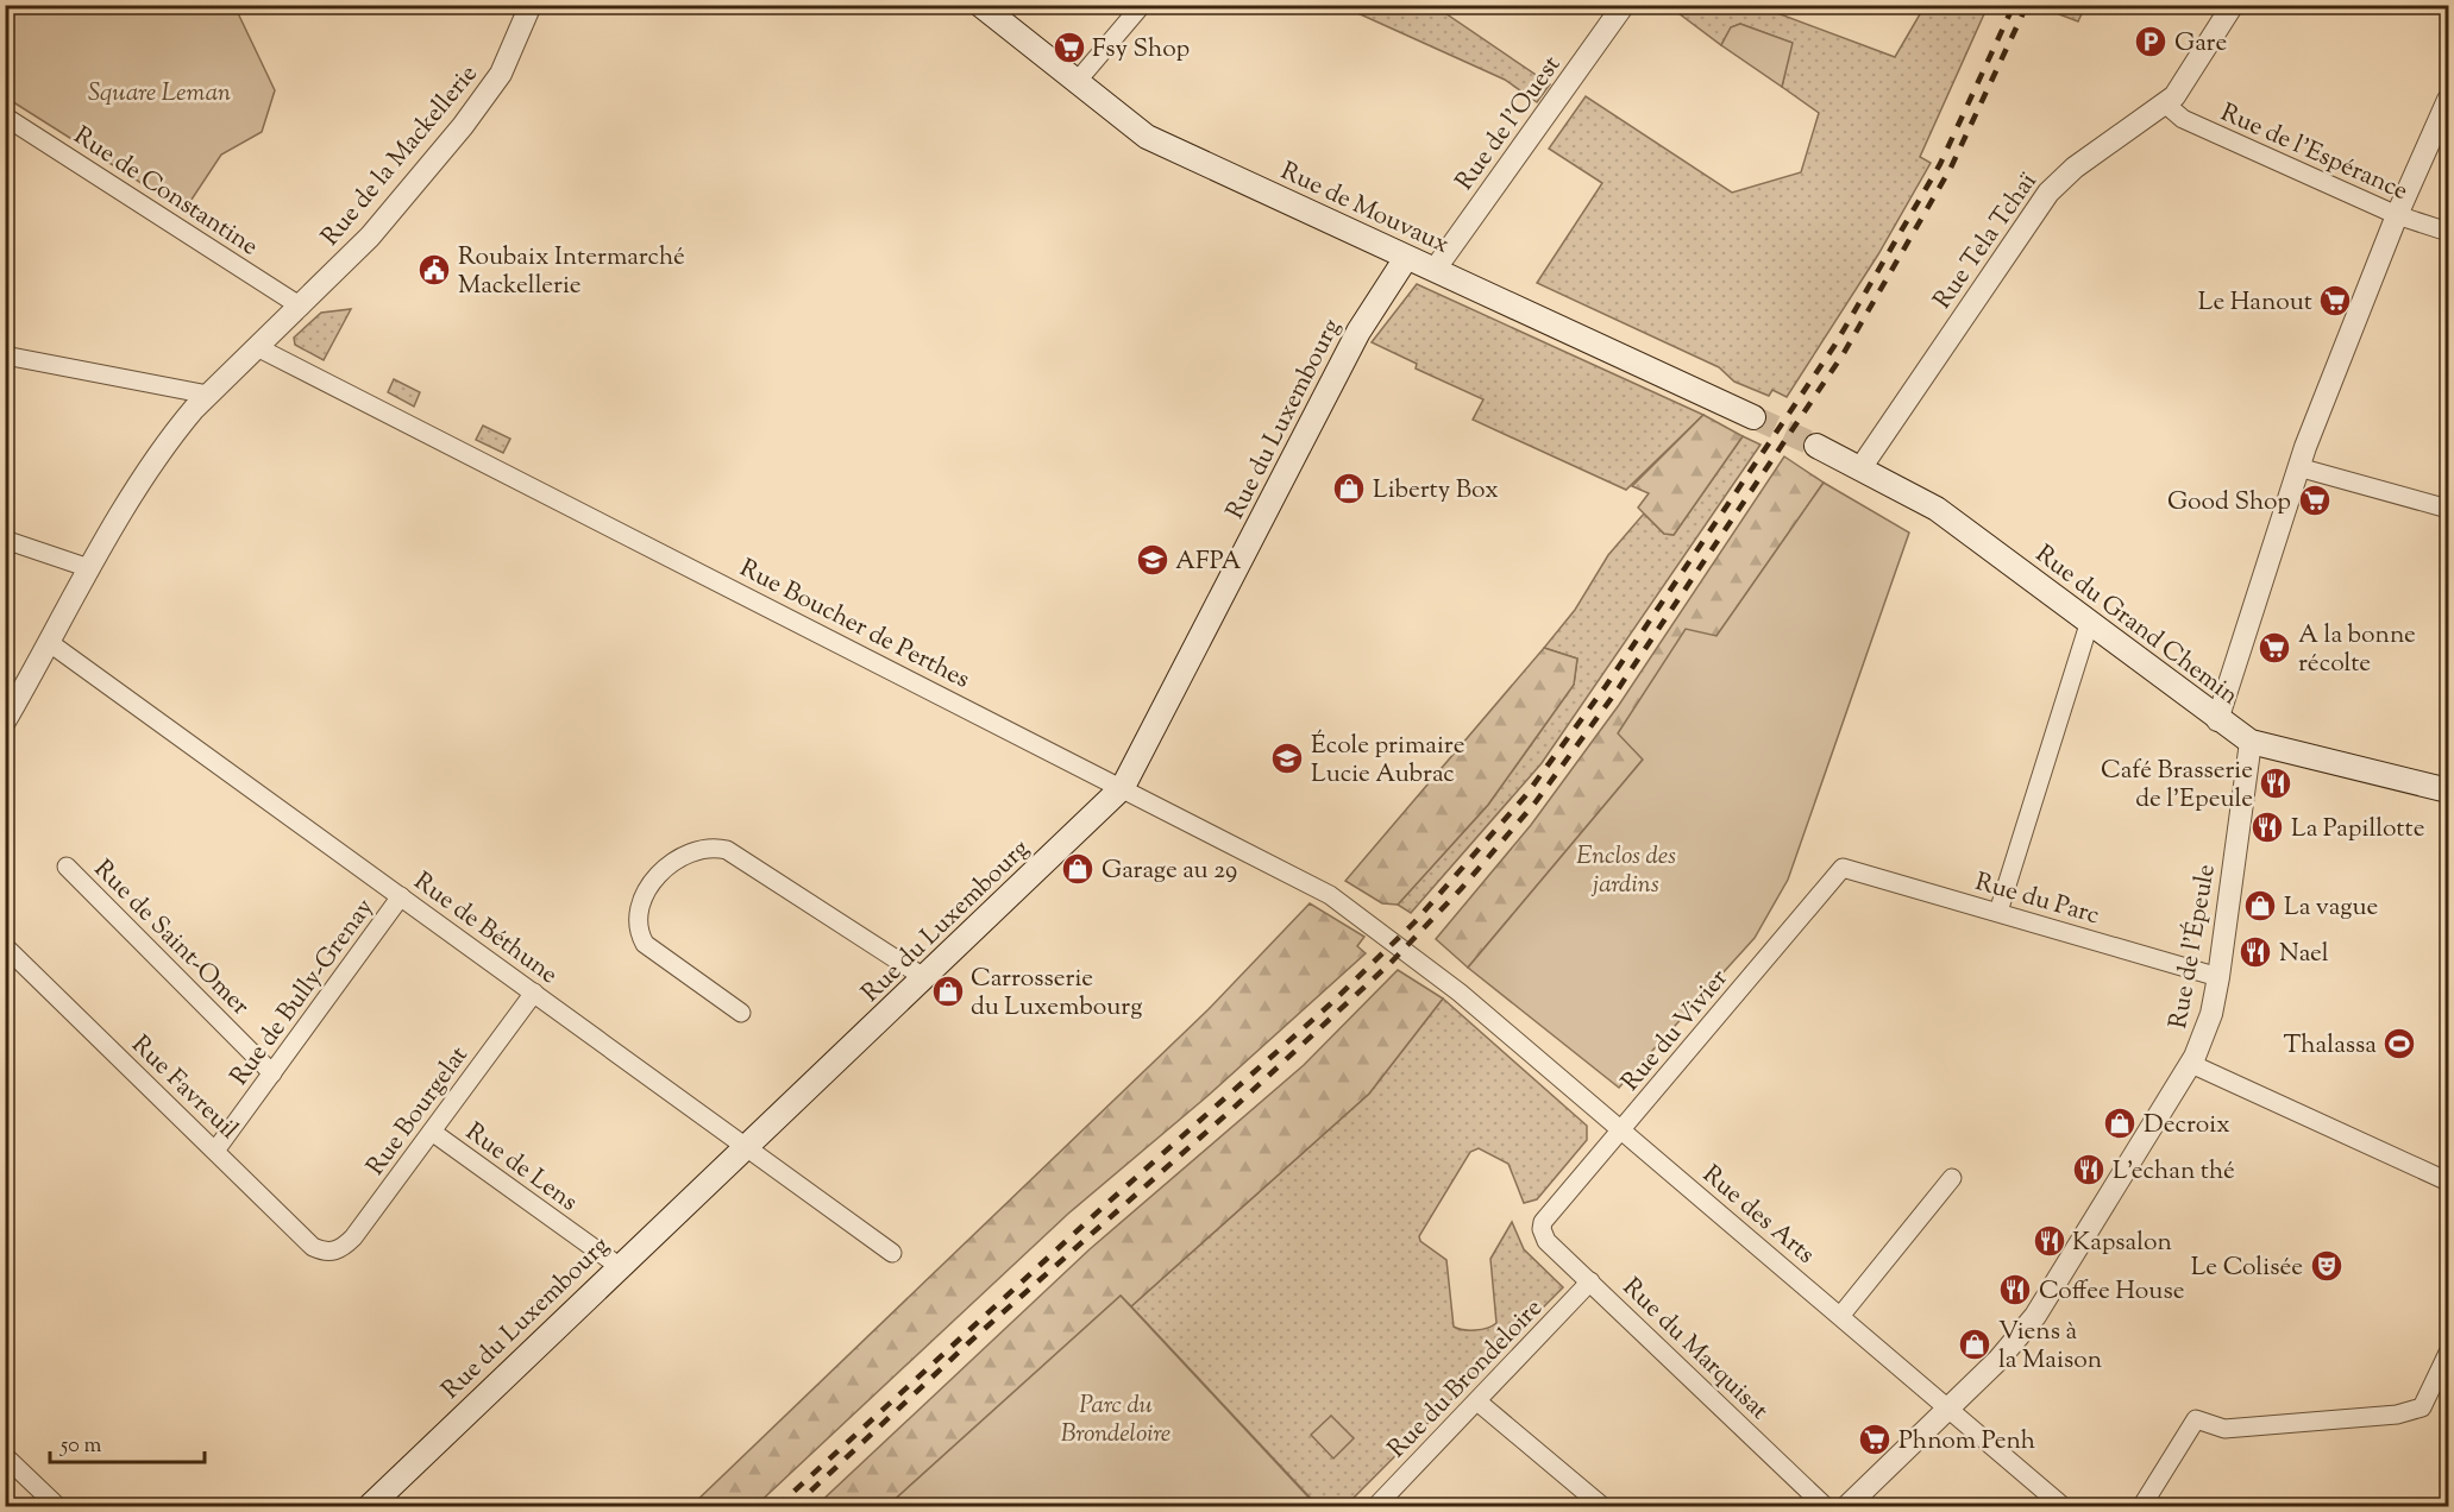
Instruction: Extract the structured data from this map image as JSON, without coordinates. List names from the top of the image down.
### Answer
{
  "streets": {
    "main road": ["Rue de Mouvaux", "Rue du Luxembourg", "Rue du Grand Chemin"],
    "street": [
      "Rue de l'Ouest",
      "Rue de l'Espérance",
      "Rue de la Mackellerie",
      "Rue de Constantine",
      "Rue Tela Tchaï",
      "Rue Boucher de Perthes",
      "Rue du Parc",
      "Rue de Béthune",
      "Rue de Saint-Omer",
      "Rue de l'Épeule",
      "Rue de Bully-Grenay",
      "Rue du Vivier",
      "Rue Favreuil",
      "Rue Bourgelat",
      "Rue de Lens",
      "Rue des Arts",
      "Rue du Marquisat",
      "Rue du Brondeloire"
    ]
  },
  "crossings": [
    ["Rue de l'Ouest", "Rue de Mouvaux"],
    ["Rue de l'Espérance", "Rue Tela Tchaï"],
    ["Rue de la Mackellerie", "Rue de Constantine"],
    ["Rue de la Mackellerie", "Rue Boucher de Perthes"],
    ["Rue de la Mackellerie", "Rue de Béthune"],
    ["Rue de Mouvaux", "Rue du Luxembourg"],
    ["Rue Tela Tchaï", "Rue du Grand Chemin"],
    ["Rue du Luxembourg", "Rue Boucher de Perthes"],
    ["Rue du Luxembourg", "Rue de Béthune"],
    ["Rue du Luxembourg", "Rue de Lens"],
    ["Rue Boucher de Perthes", "Rue des Arts"],
    ["Rue du Grand Chemin", "Rue de l'Épeule"],
    ["Rue du Parc", "Rue de l'Épeule"],
    ["Rue du Parc", "Rue du Vivier"],
    ["Rue de Béthune", "Rue de Bully-Grenay"],
    ["Rue de Béthune", "Rue Bourgelat"],
    ["Rue de Saint-Omer", "Rue de Bully-Grenay"],
    ["Rue de l'Épeule", "Rue des Arts"],
    ["Rue de Bully-Grenay", "Rue Favreuil"],
    ["Rue du Vivier", "Rue des Arts"],
    ["Rue du Vivier", "Rue du Marquisat"],
    ["Rue Favreuil", "Rue Bourgelat"],
    ["Rue Bourgelat", "Rue de Lens"],
    ["Rue du Marquisat", "Rue du Brondeloire"]
  ],
  "parks": ["Square Leman", "Enclos des jardins", "Parc du Brondeloire"],
  "places": {
    "parking": ["Gare"],
    "supermarket": [
      "Fsy Shop",
      "Le Hanout",
      "Good Shop",
      "A la bonne récolte",
      "Phnom Penh"
    ],
    "public building": ["Roubaix Intermarché Mackellerie"],
    "shop": [
      "Liberty Box",
      "Garage au 29",
      "La vague",
      "Carrosserie du Luxembourg",
      "Decroix",
      "Viens à la Maison"
    ],
    "school or university": ["AFPA", "École primaire Lucie Aubrac"],
    "restaurant": [
      "Café Brasserie de l'Epeule",
      "La Papillotte",
      "Nael",
      "L'echan thé",
      "Kapsalon",
      "Coffee House"
    ],
    "sports": ["Thalassa"],
    "theatre": ["Le Colisée"]
  },
  "scale_bar": "50 m"
}
